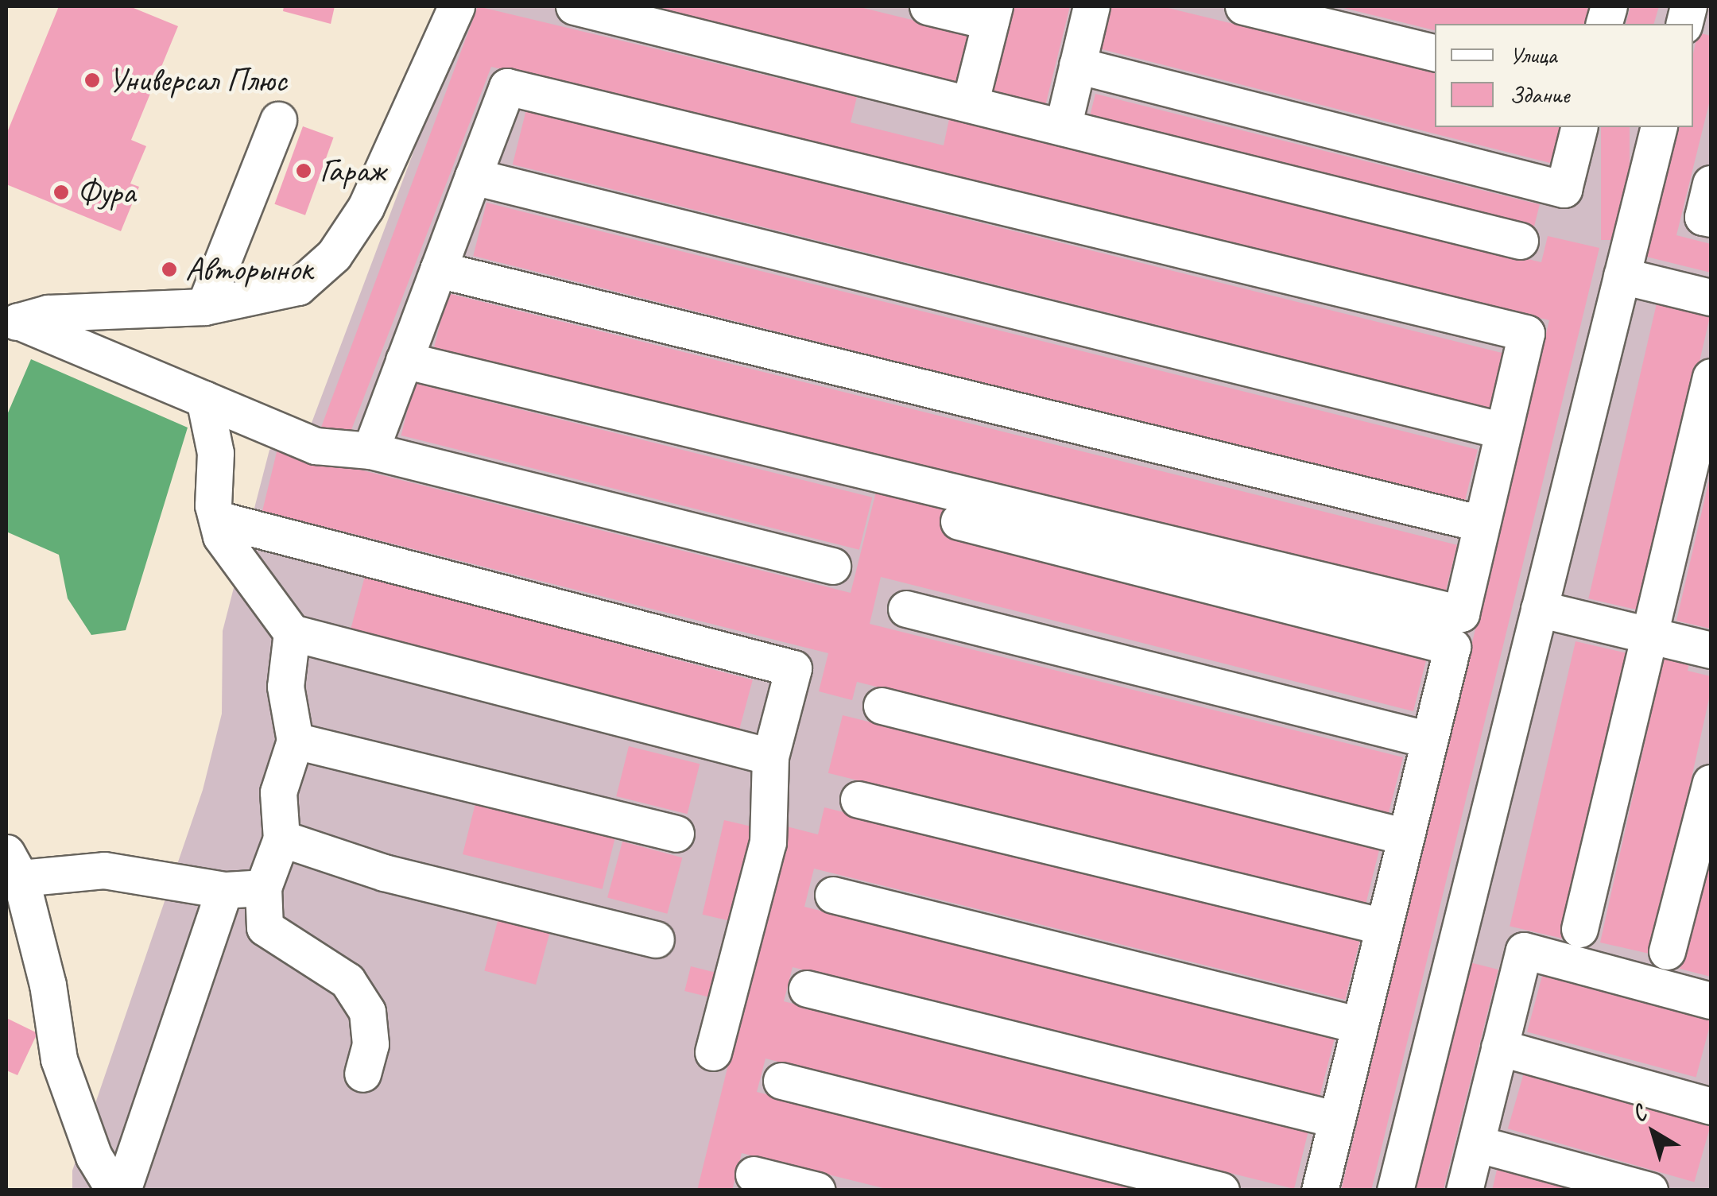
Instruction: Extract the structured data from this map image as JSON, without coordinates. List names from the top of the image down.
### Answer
{
  "places": [
    "Универсал Плюс",
    "Гараж",
    "Фура",
    "Авторынок"
  ],
  "legend": ["Улица", "Здание"],
  "north": "top left"
}
